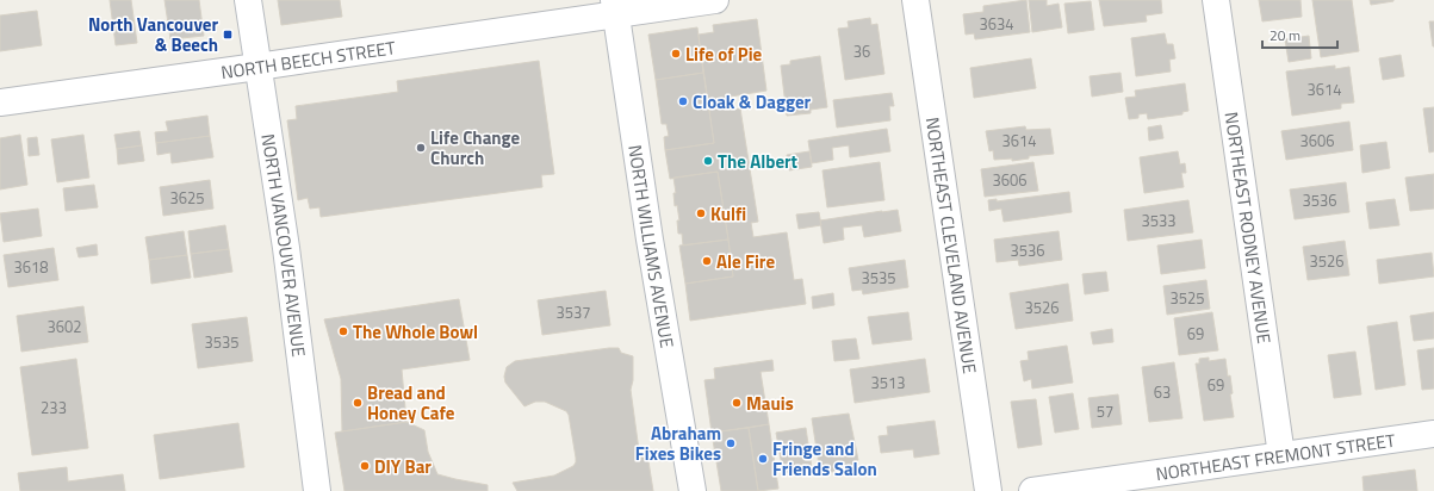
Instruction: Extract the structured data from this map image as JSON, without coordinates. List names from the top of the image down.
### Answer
{
  "streets": {
    "street": [
      "NORTH BEECH STREET",
      "NORTHEAST RODNEY AVENUE",
      "NORTH VANCOUVER AVENUE",
      "NORTH WILLIAMS AVENUE",
      "NORTHEAST CLEVELAND AVENUE",
      "NORTHEAST FREMONT STREET"
    ]
  },
  "crossings": [
    ["NORTH BEECH STREET", "NORTH VANCOUVER AVENUE"],
    ["NORTH BEECH STREET", "NORTH WILLIAMS AVENUE"],
    ["NORTHEAST RODNEY AVENUE", "NORTHEAST FREMONT STREET"]
  ],
  "places": {
    "transit": ["North Vancouver & Beech"],
    "other": [
      "Life of Pie",
      "Cloak & Dagger",
      "Life Change Church",
      "The Albert",
      "Kulfi",
      "Ale Fire",
      "The Whole Bowl",
      "Bread and Honey Cafe",
      "Mauis",
      "Abraham Fixes Bikes",
      "Fringe and Friends Salon",
      "DIY Bar"
    ]
  },
  "house_numbers": [
    "3634",
    "36",
    "3614",
    "3614",
    "3606",
    "3606",
    "3625",
    "3536",
    "3533",
    "3536",
    "3526",
    "3618",
    "3535",
    "3525",
    "3526",
    "3537",
    "3602",
    "69",
    "3535",
    "3513",
    "69",
    "63",
    "233",
    "57"
  ],
  "scale_bar": "20 m"
}
